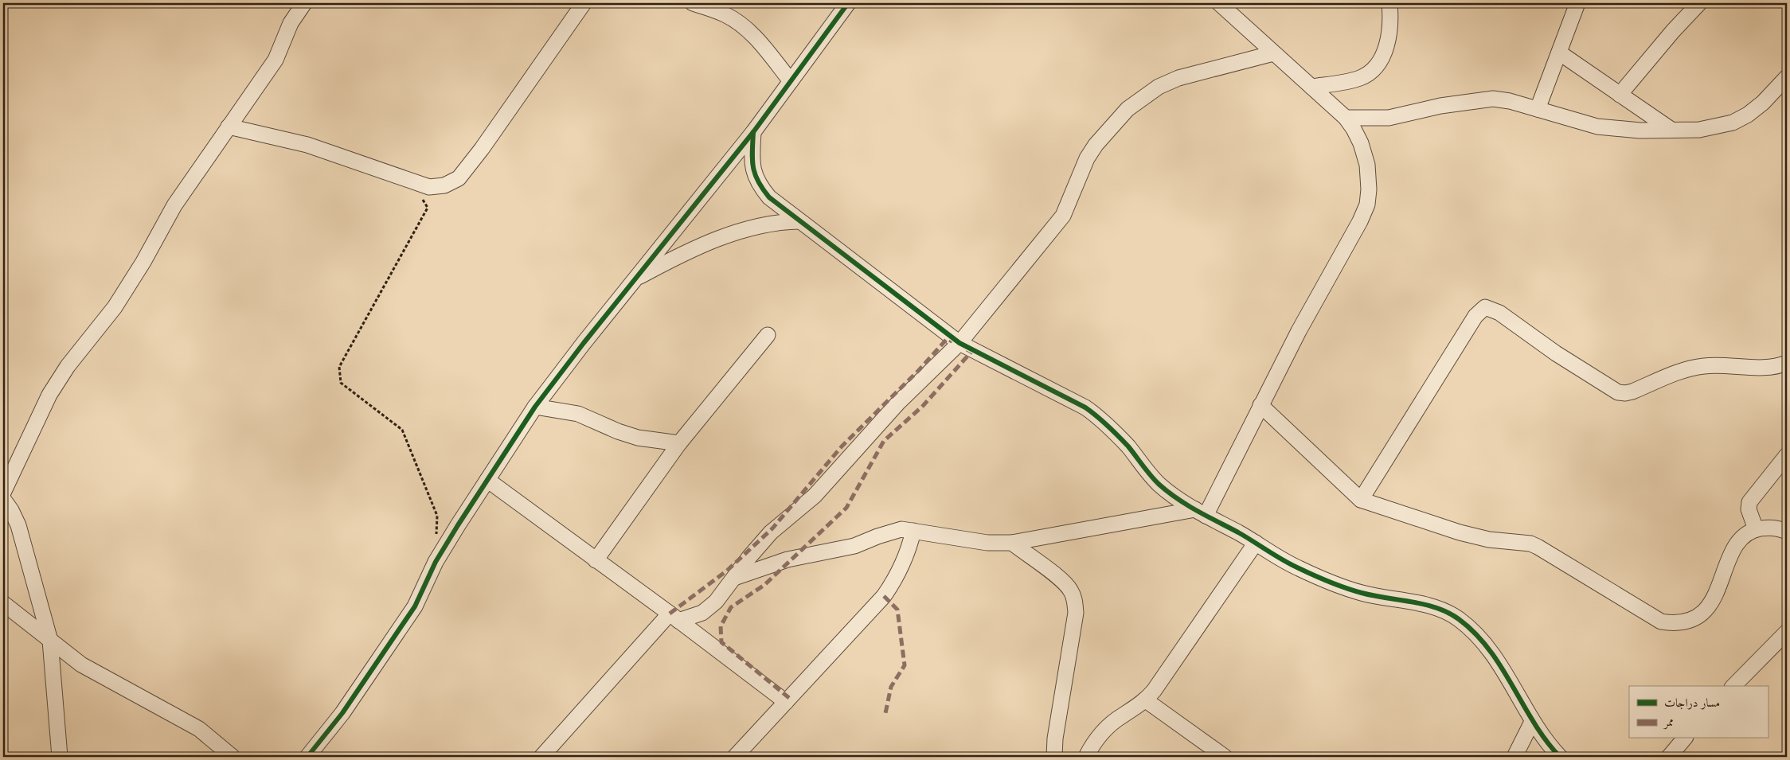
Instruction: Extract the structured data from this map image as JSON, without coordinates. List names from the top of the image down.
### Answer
{
  "legend": ["مسار دراجات", "ممر"]
}
